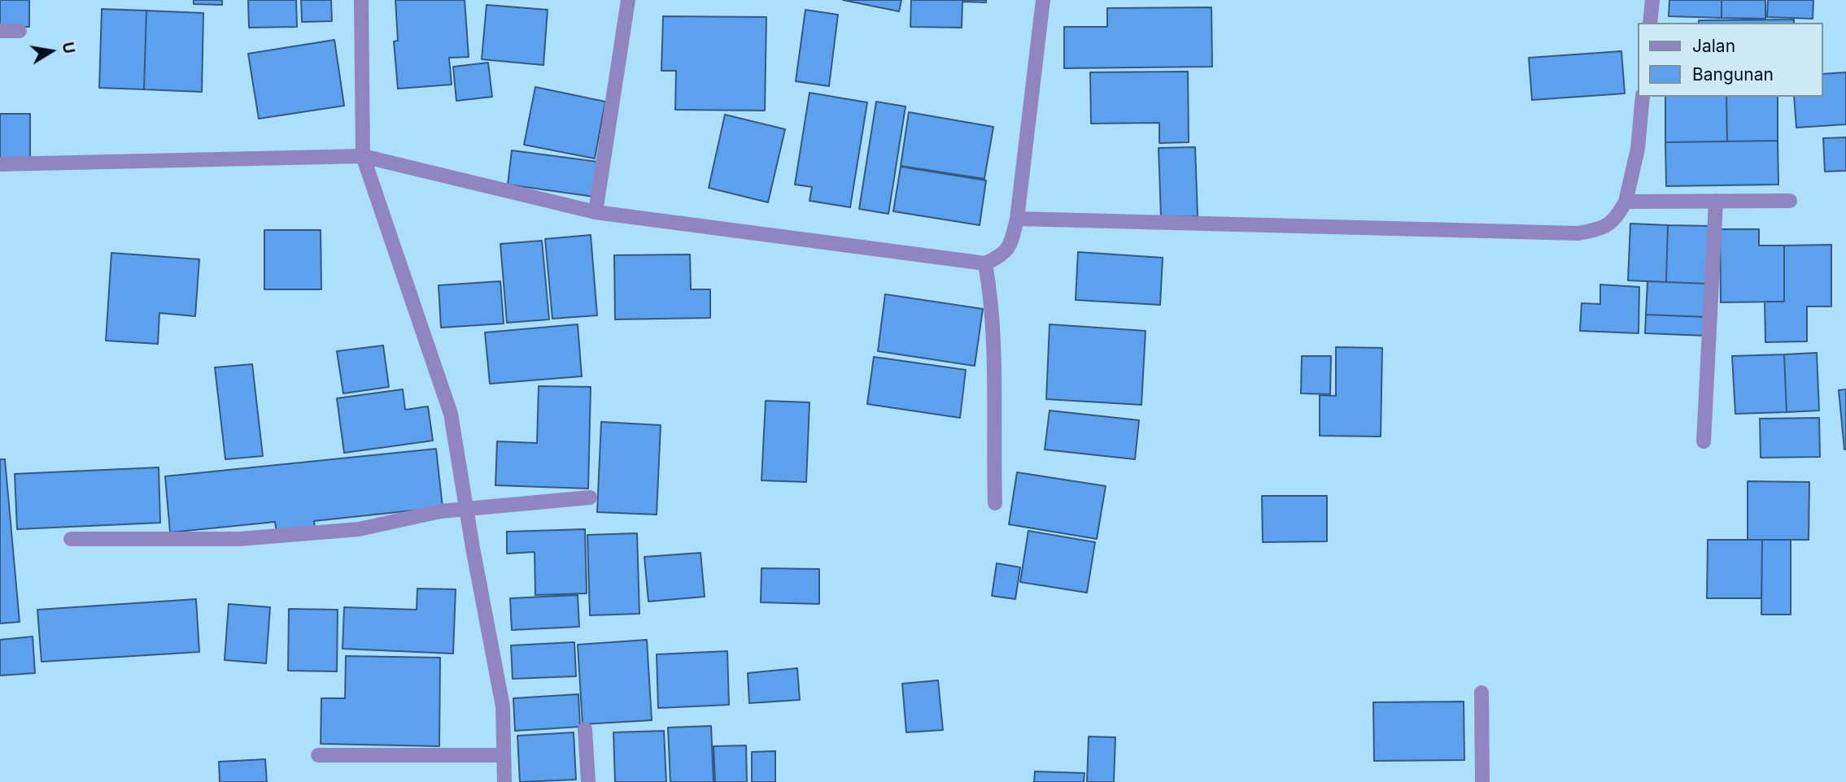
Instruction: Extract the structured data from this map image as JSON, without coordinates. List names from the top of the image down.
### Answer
{
  "legend": ["Jalan", "Bangunan"],
  "north": "right"
}
